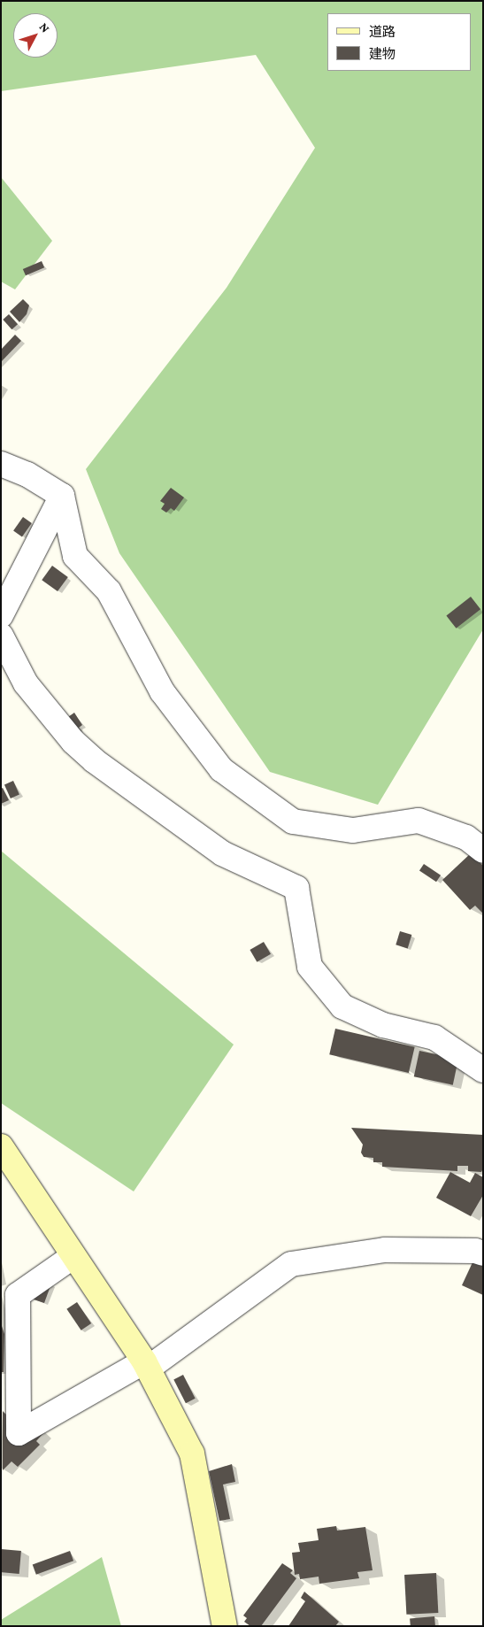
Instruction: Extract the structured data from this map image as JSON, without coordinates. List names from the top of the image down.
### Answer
{
  "legend": ["道路", "建物"],
  "north": "top right"
}
